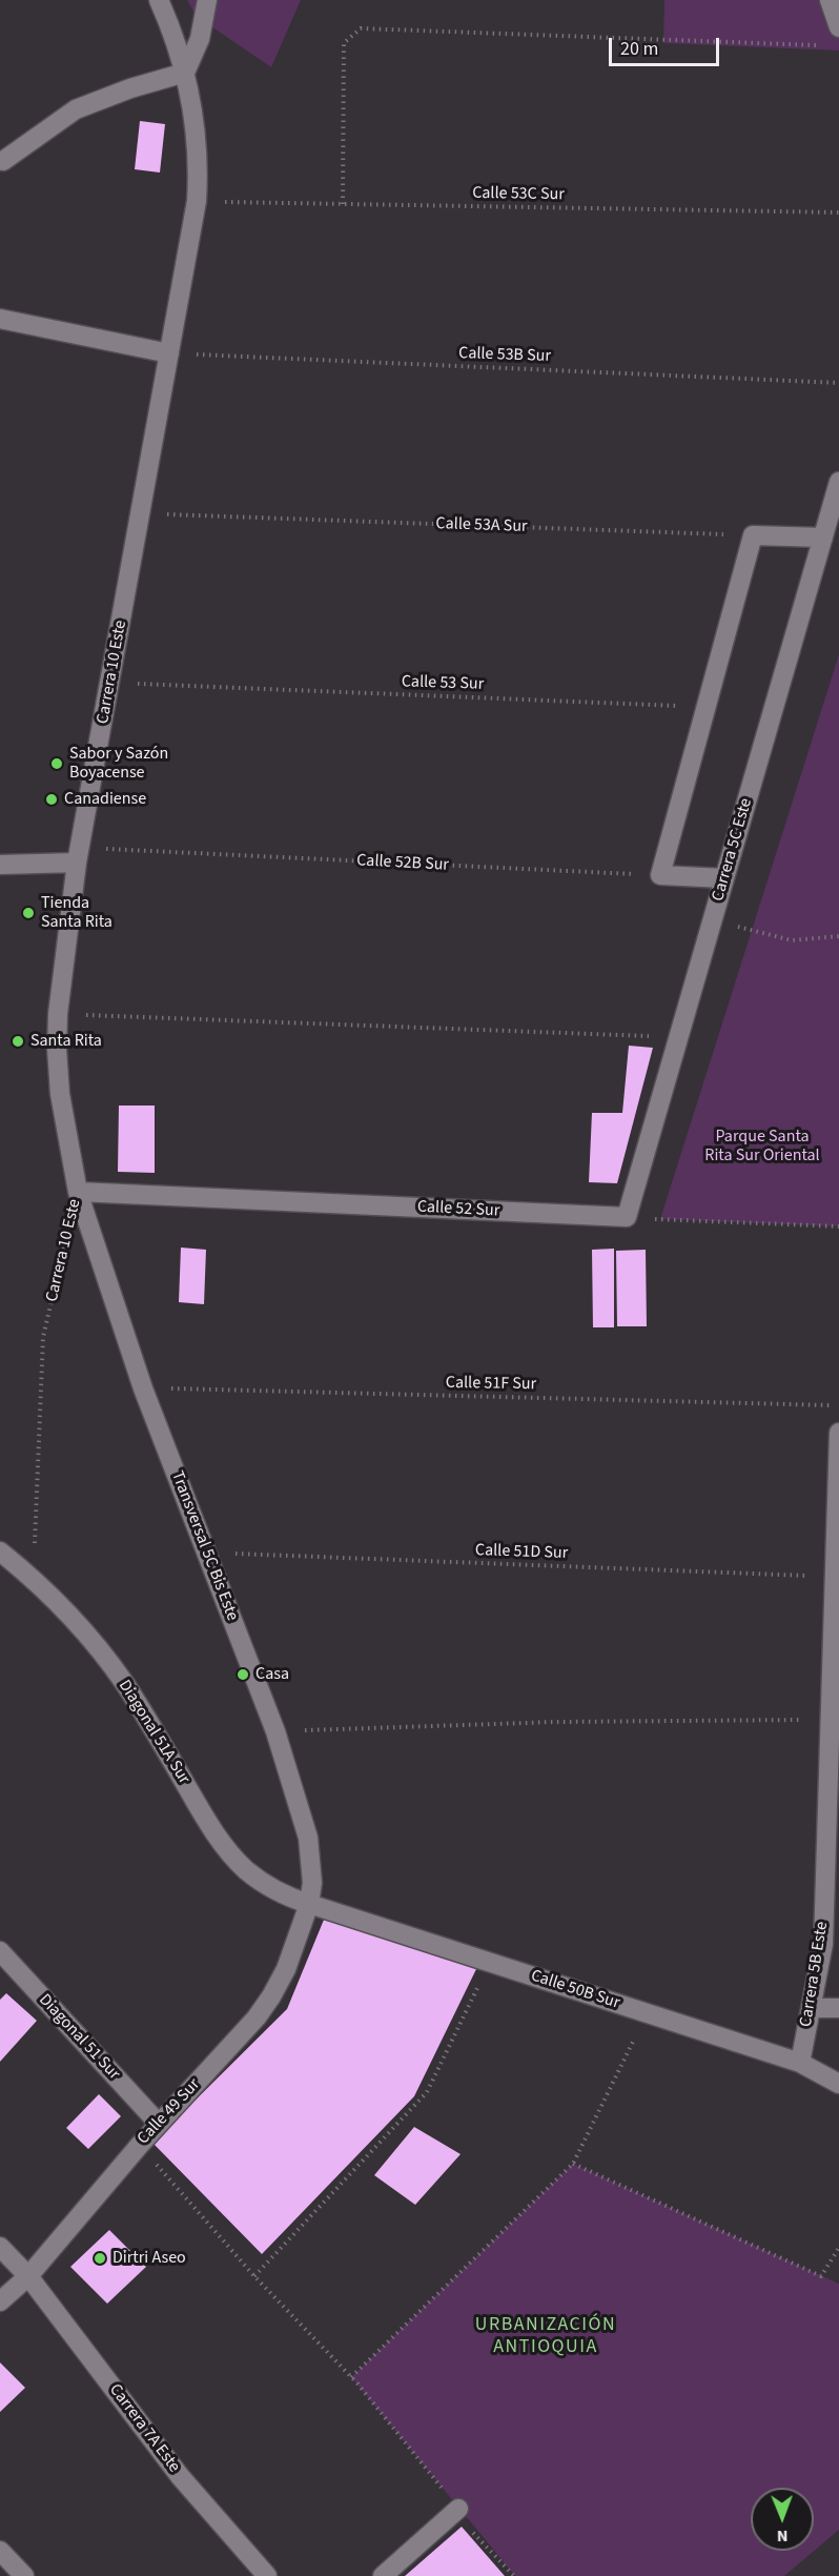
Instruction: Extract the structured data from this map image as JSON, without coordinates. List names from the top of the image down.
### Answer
{
  "streets": {
    "street": [
      "Carrera 10 Este",
      "Carrera 5C Este",
      "Calle 52 Sur",
      "Transversal 5C Bis Este",
      "Diagonal 51A Sur",
      "Carrera 5B Este",
      "Calle 50B Sur",
      "Diagonal 51 Sur",
      "Calle 49 Sur",
      "Carrera 7A Este"
    ],
    "path": [
      "Calle 53C Sur",
      "Calle 53B Sur",
      "Calle 53A Sur",
      "Calle 53 Sur",
      "Calle 52B Sur",
      "Calle 51F Sur",
      "Calle 51D Sur"
    ]
  },
  "crossings": [
    ["Calle 53C Sur", "Carrera 10 Este"],
    ["Calle 53B Sur", "Carrera 10 Este"],
    ["Calle 53A Sur", "Carrera 10 Este"],
    ["Carrera 10 Este", "Calle 53 Sur"],
    ["Carrera 10 Este", "Calle 52B Sur"],
    ["Carrera 10 Este", "Calle 52 Sur"],
    ["Carrera 10 Este", "Transversal 5C Bis Este"],
    ["Carrera 10 Este", "Diagonal 51A Sur"],
    ["Carrera 5C Este", "Calle 52 Sur"],
    ["Calle 52 Sur", "Transversal 5C Bis Este"],
    ["Calle 51F Sur", "Transversal 5C Bis Este"],
    ["Transversal 5C Bis Este", "Calle 51D Sur"],
    ["Transversal 5C Bis Este", "Diagonal 51A Sur"],
    ["Transversal 5C Bis Este", "Calle 50B Sur"],
    ["Transversal 5C Bis Este", "Calle 49 Sur"],
    ["Calle 51D Sur", "Carrera 5B Este"],
    ["Diagonal 51A Sur", "Calle 50B Sur"],
    ["Diagonal 51A Sur", "Calle 49 Sur"],
    ["Carrera 5B Este", "Calle 50B Sur"],
    ["Calle 50B Sur", "Calle 49 Sur"],
    ["Diagonal 51 Sur", "Calle 49 Sur"],
    ["Calle 49 Sur", "Carrera 7A Este"]
  ],
  "districts": ["URBANIZACIÓN ANTIOQUIA"],
  "parks": ["Parque Santa Rita Sur Oriental"],
  "places": [
    "Sabor y Sazón Boyacense",
    "Canadiense",
    "Tienda Santa Rita",
    "Santa Rita",
    "Casa",
    "Dirtri Aseo"
  ],
  "scale_bar": "20 m",
  "north": "bottom"
}
